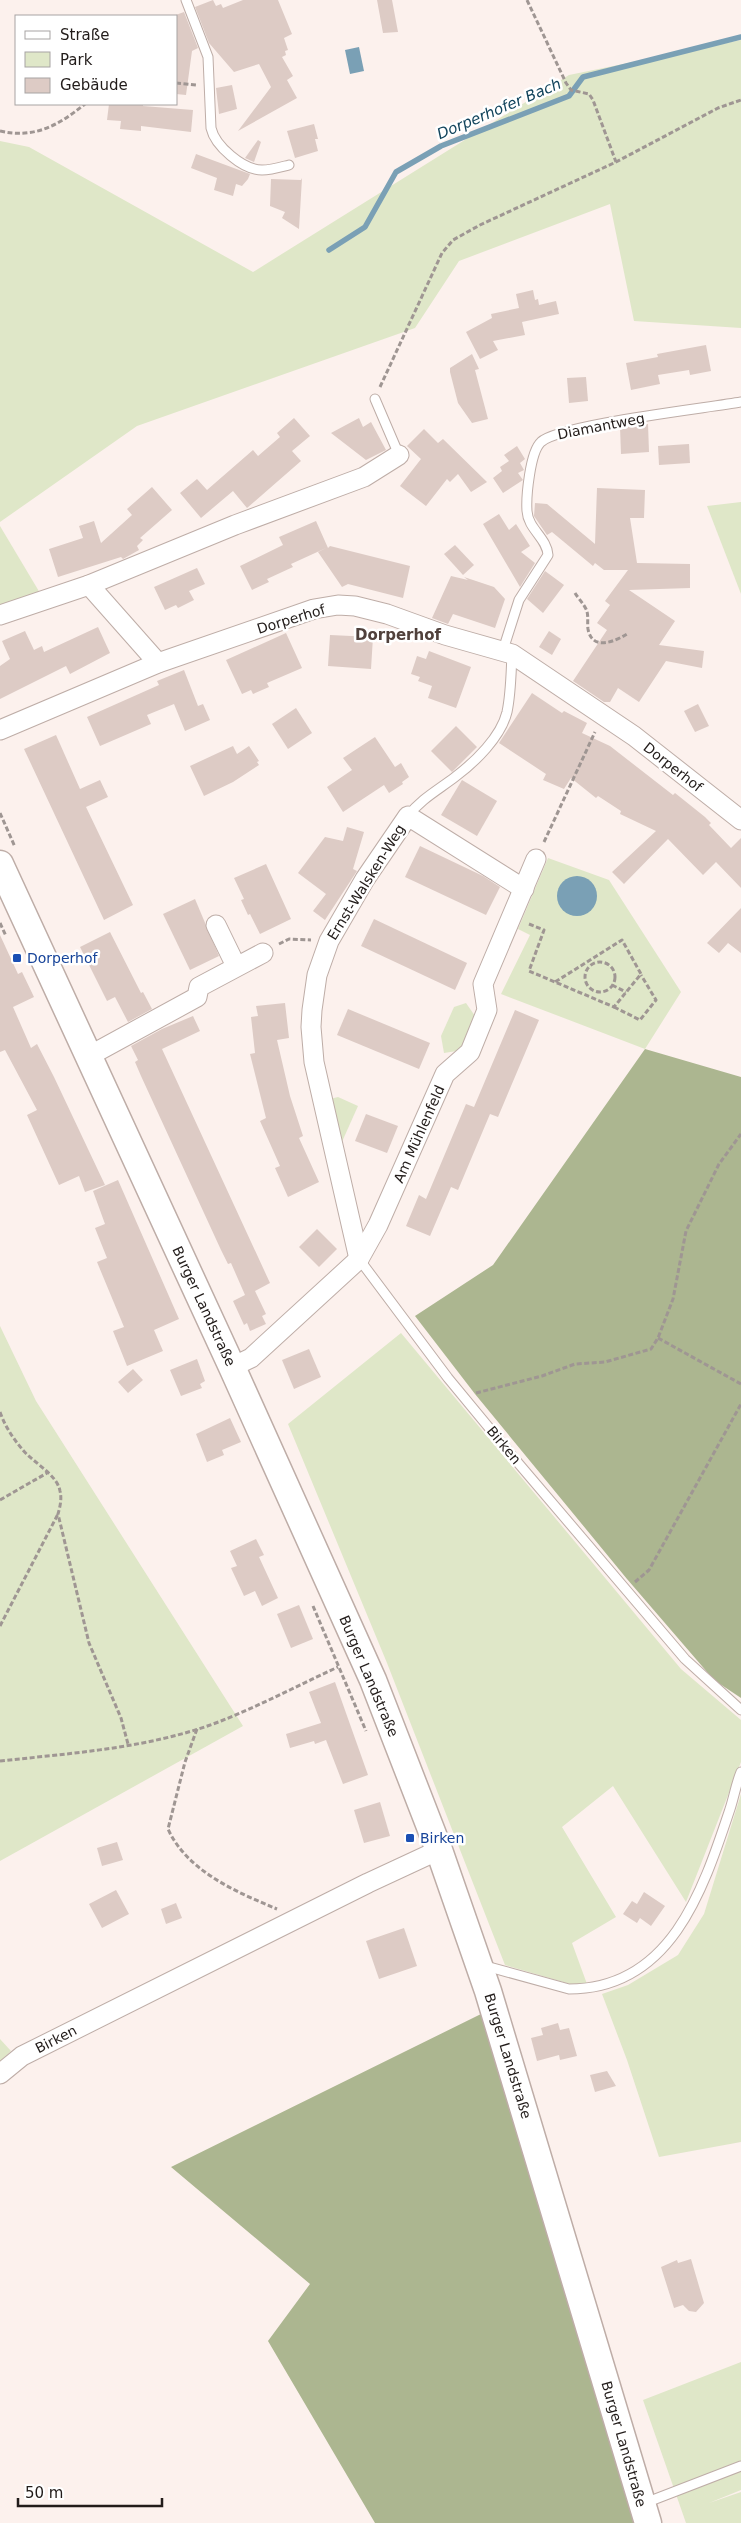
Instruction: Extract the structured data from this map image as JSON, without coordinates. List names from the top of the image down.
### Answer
{
  "streets": {
    "main road": ["Burger Landstraße"],
    "street": [
      "Dorperhof",
      "Ernst-Walsken-Weg",
      "Am Mühlenfeld",
      "Birken"
    ],
    "lane": ["Diamantweg"]
  },
  "crossings": [
    ["Diamantweg", "Dorperhof"],
    ["Ernst-Walsken-Weg", "Am Mühlenfeld"],
    ["Ernst-Walsken-Weg", "Birken"],
    ["Am Mühlenfeld", "Burger Landstraße"],
    ["Am Mühlenfeld", "Birken"],
    ["Burger Landstraße", "Birken"]
  ],
  "districts": ["Dorperhof"],
  "water": ["Dorperhofer Bach"],
  "places": {
    "transit": ["Dorperhof", "Birken"]
  },
  "legend": ["Straße", "Park", "Gebäude"],
  "scale_bar": "50 m"
}
